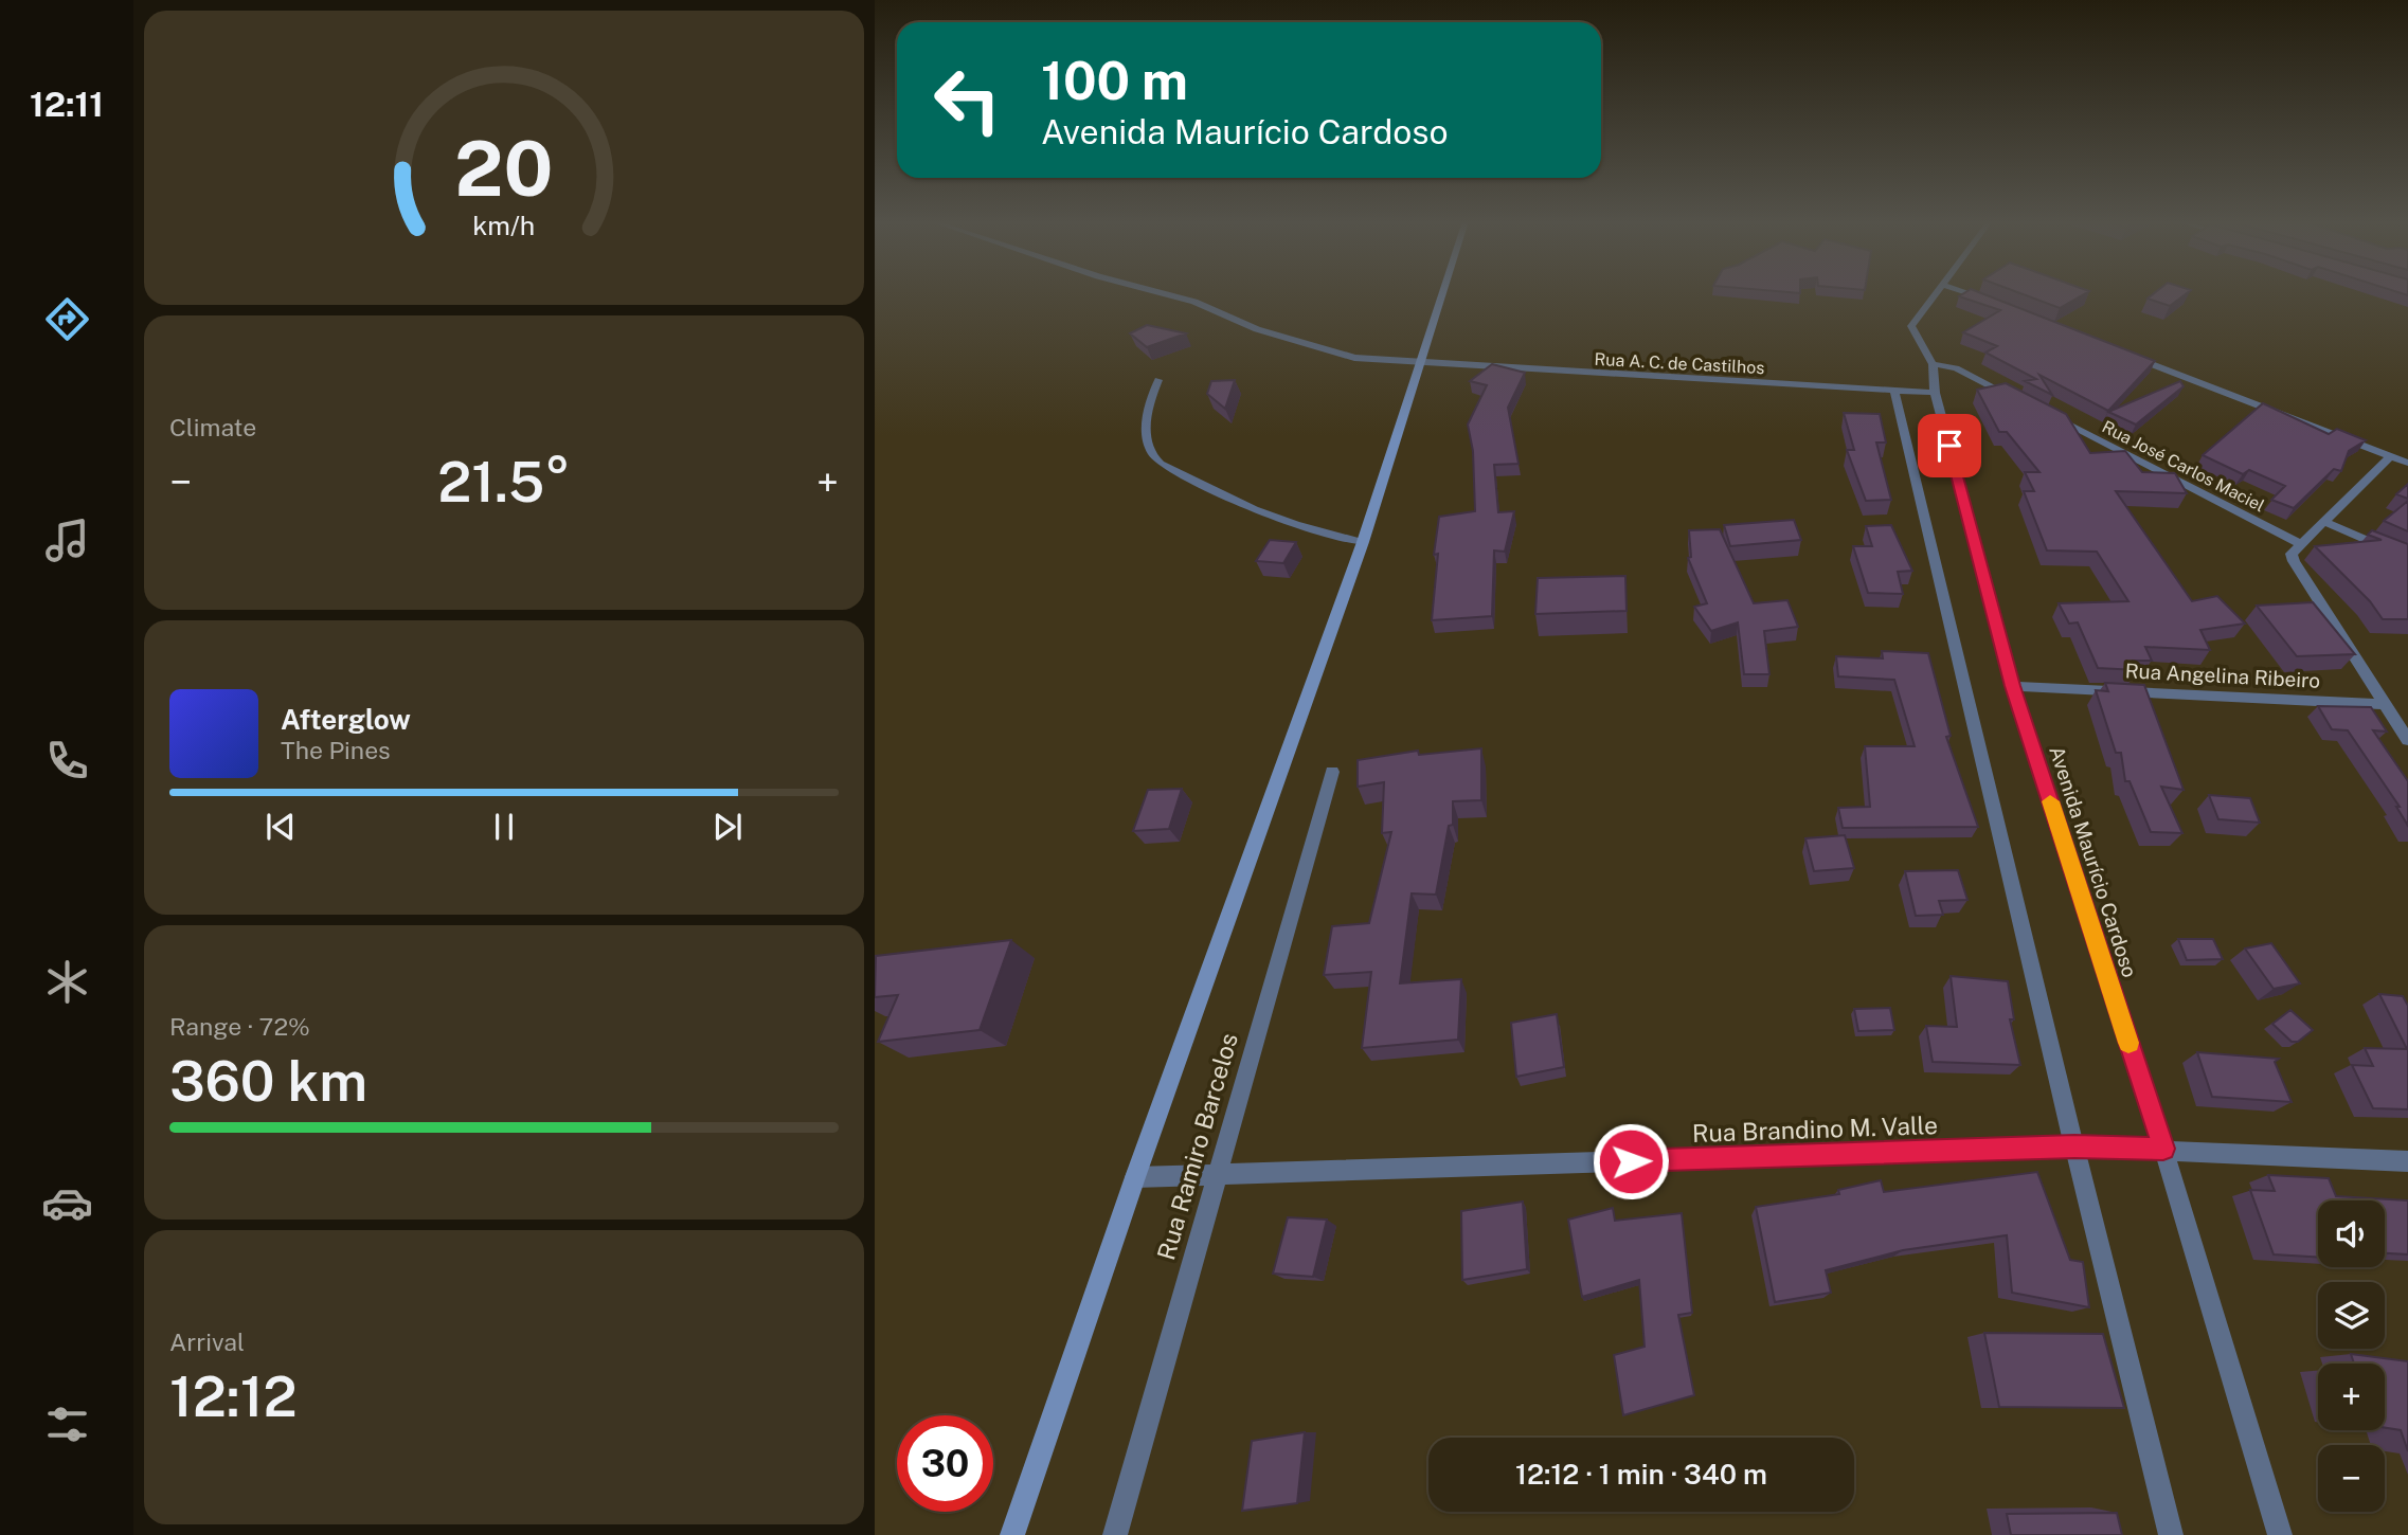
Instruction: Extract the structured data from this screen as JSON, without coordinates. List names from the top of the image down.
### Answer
{
  "streets": {
    "street": [
      "Rua A. C. de Castilhos",
      "Rua José Carlos Maciel",
      "Rua Angelina Ribeiro",
      "Avenida Maurício Cardoso",
      "Rua Brandino M. Valle",
      "Rua Ramiro Barcelos"
    ]
  },
  "crossings": [
    ["Rua A. C. de Castilhos", "Avenida Maurício Cardoso"],
    ["Rua Angelina Ribeiro", "Avenida Maurício Cardoso"],
    ["Avenida Maurício Cardoso", "Rua Brandino M. Valle"],
    ["Rua Brandino M. Valle", "Rua Ramiro Barcelos"]
  ],
  "page": {
    "tabs": "12:11",
    "turn": ["100 m", "Avenida Maurício Cardoso"],
    "tile": [
      "Climate",
      ["Range · 72%", "360 km"],
      ["Arrival", "12:12"]
    ],
    "heat": ["−", "21.5°", "+"],
    "song": ["Afterglow", "The Pines"],
    "map_buttons": ["+", "−"],
    "limit": "30",
    "trip": "12:12 · 1 min · 340 m",
    "gauge": ["20", "km/h"]
  }
}
